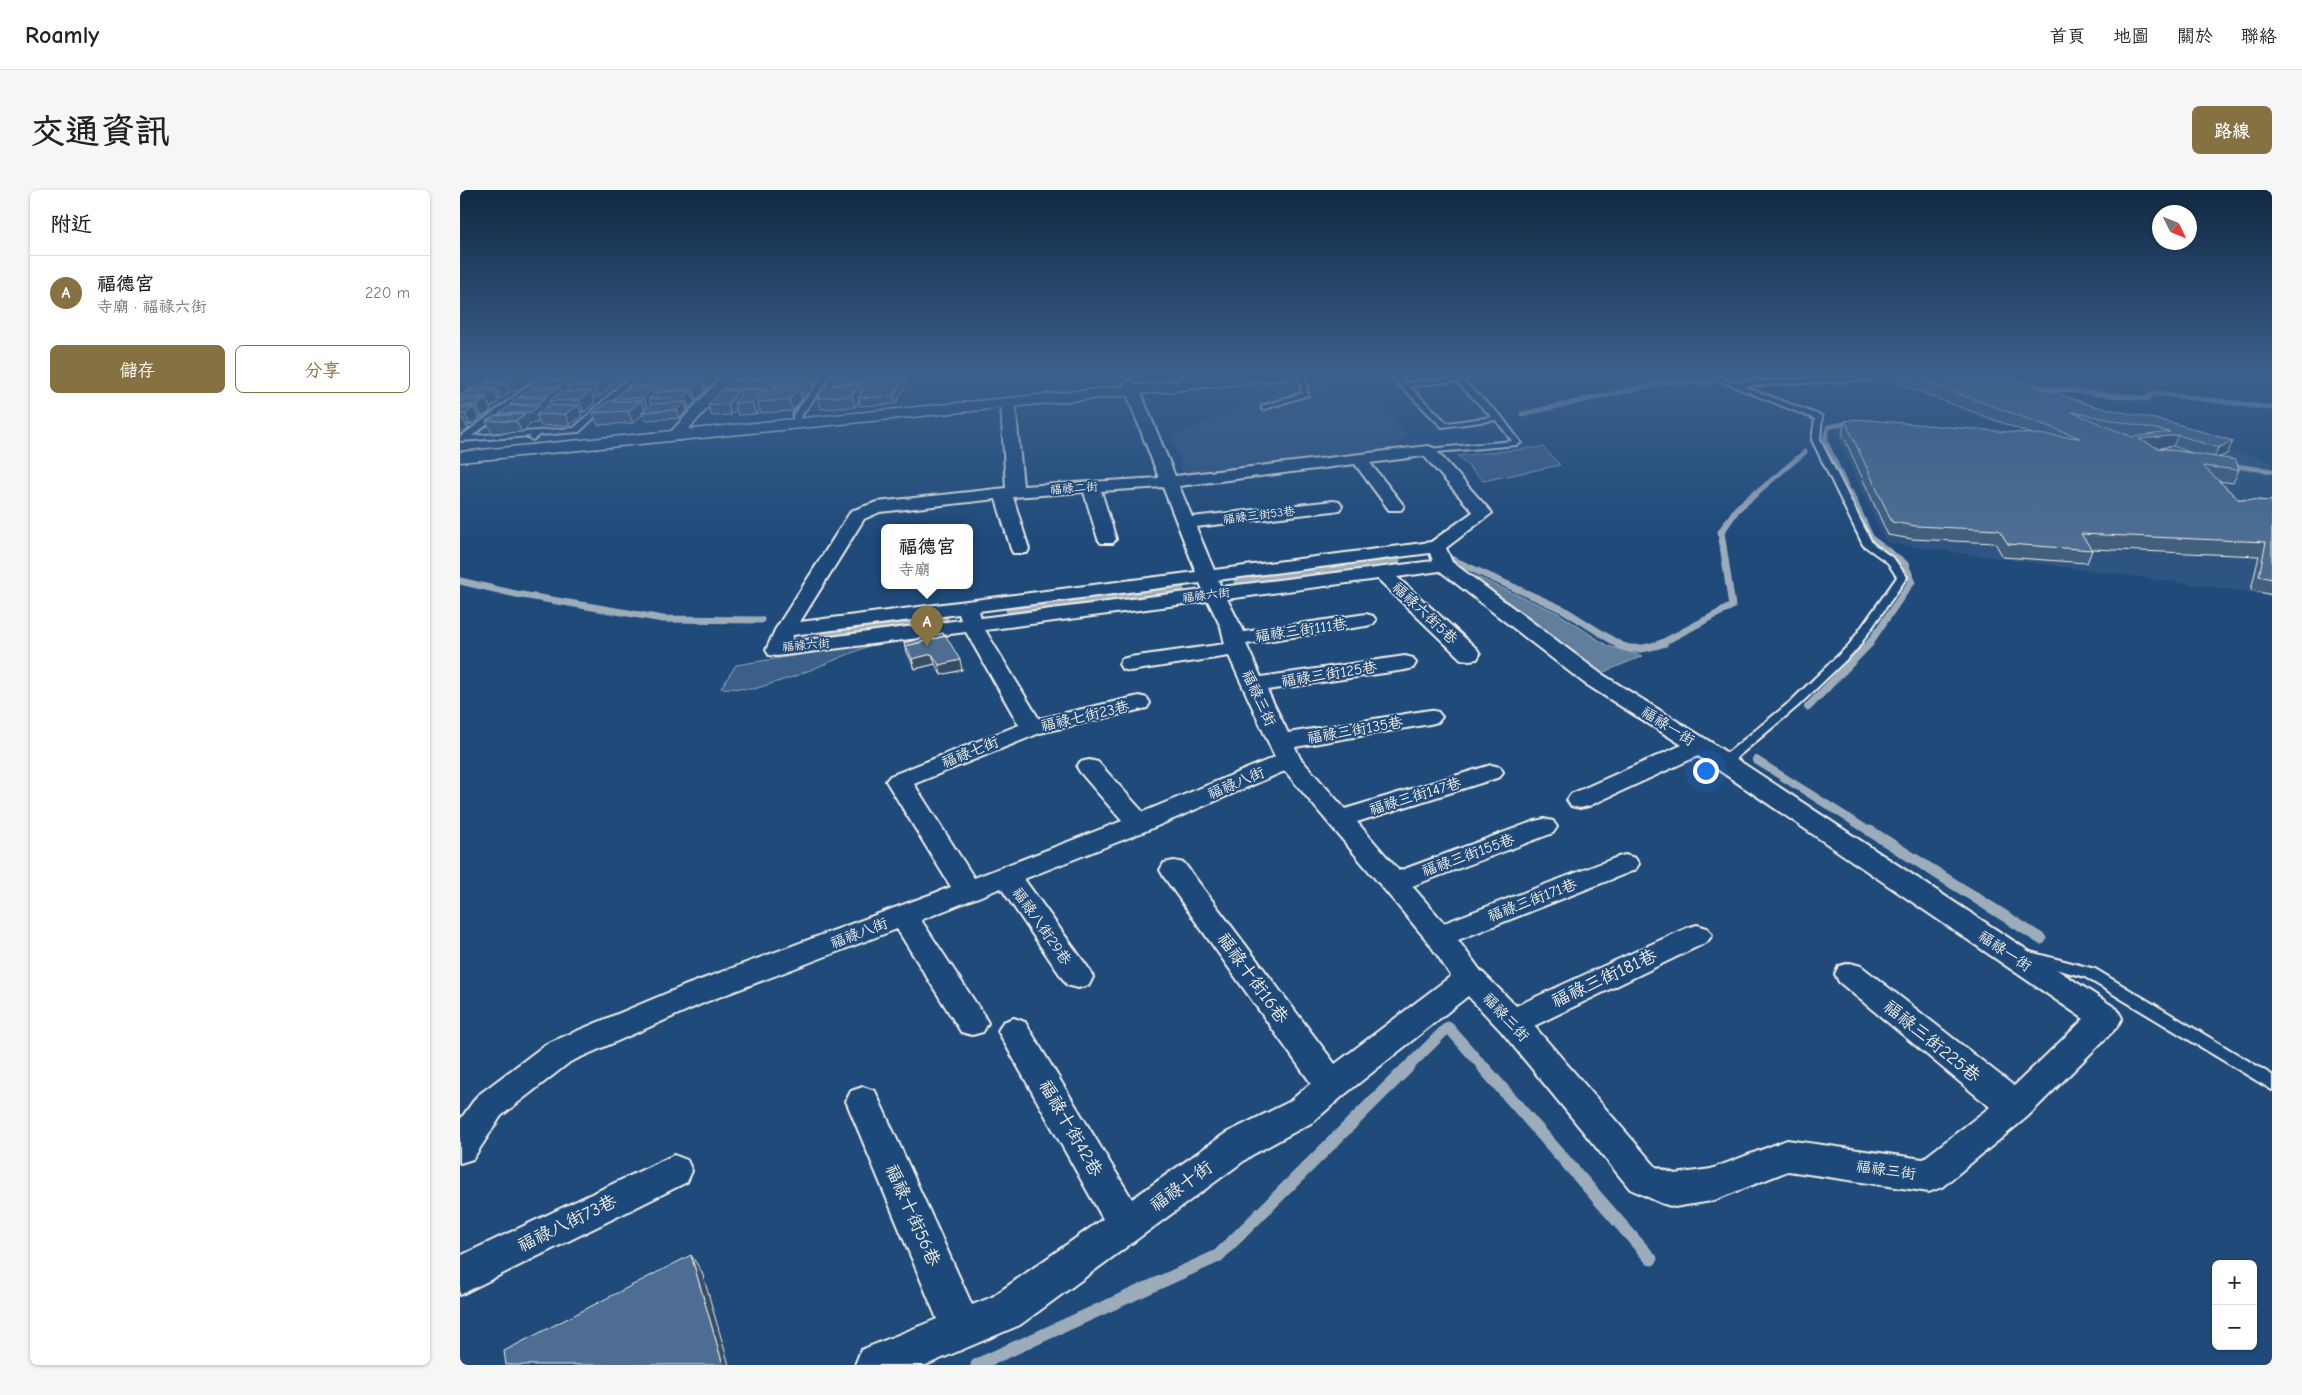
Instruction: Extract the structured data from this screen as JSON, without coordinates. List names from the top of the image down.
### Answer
{
  "streets": {
    "street": [
      "福祿二街",
      "福祿三街53巷",
      "福祿六街",
      "福祿六街5巷",
      "福祿三街111巷",
      "福祿三街125巷",
      "福祿三街",
      "福祿七街23巷",
      "福祿一街",
      "福祿三街135巷",
      "福祿七街",
      "福祿八街",
      "福祿三街147巷",
      "福祿三街155巷",
      "福祿三街171巷",
      "福祿八街29巷",
      "福祿十街16巷",
      "福祿三街181巷",
      "福祿三街225巷",
      "福祿十街42巷",
      "福祿十街",
      "福祿十街56巷",
      "福祿八街73巷"
    ]
  },
  "crossings": [
    ["福祿二街", "福祿六街"],
    ["福祿二街", "福祿三街"],
    ["福祿三街53巷", "福祿三街"],
    ["福祿六街", "福祿六街5巷"],
    ["福祿六街", "福祿三街"],
    ["福祿六街", "福祿一街"],
    ["福祿三街111巷", "福祿三街"],
    ["福祿三街125巷", "福祿三街"],
    ["福祿三街", "福祿一街"],
    ["福祿三街", "福祿三街135巷"],
    ["福祿三街", "福祿八街"],
    ["福祿三街", "福祿三街147巷"],
    ["福祿三街", "福祿三街155巷"],
    ["福祿三街", "福祿三街171巷"],
    ["福祿三街", "福祿三街181巷"],
    ["福祿三街", "福祿三街225巷"],
    ["福祿三街", "福祿十街"],
    ["福祿七街23巷", "福祿七街"],
    ["福祿三街135巷", "福祿八街"],
    ["福祿七街", "福祿八街"],
    ["福祿八街", "福祿八街29巷"],
    ["福祿十街16巷", "福祿十街"],
    ["福祿十街42巷", "福祿十街"],
    ["福祿十街", "福祿十街56巷"]
  ],
  "north": "bottom right",
  "page": {
    "header": "Roamly",
    "nav": [
      "首頁",
      "地圖",
      "關於",
      "聯絡"
    ],
    "buttons": [
      "路線",
      ["儲存", "分享"]
    ],
    "title": "交通資訊",
    "heading": "附近",
    "list": [
      {
        "mark": "A",
        "name": "福德宮",
        "note": "寺廟 · 福祿六街",
        "value": "220 m"
      }
    ],
    "popup": ["福德宮", "寺廟"],
    "pins": "A",
    "map_buttons": ["+", "−"]
  }
}
